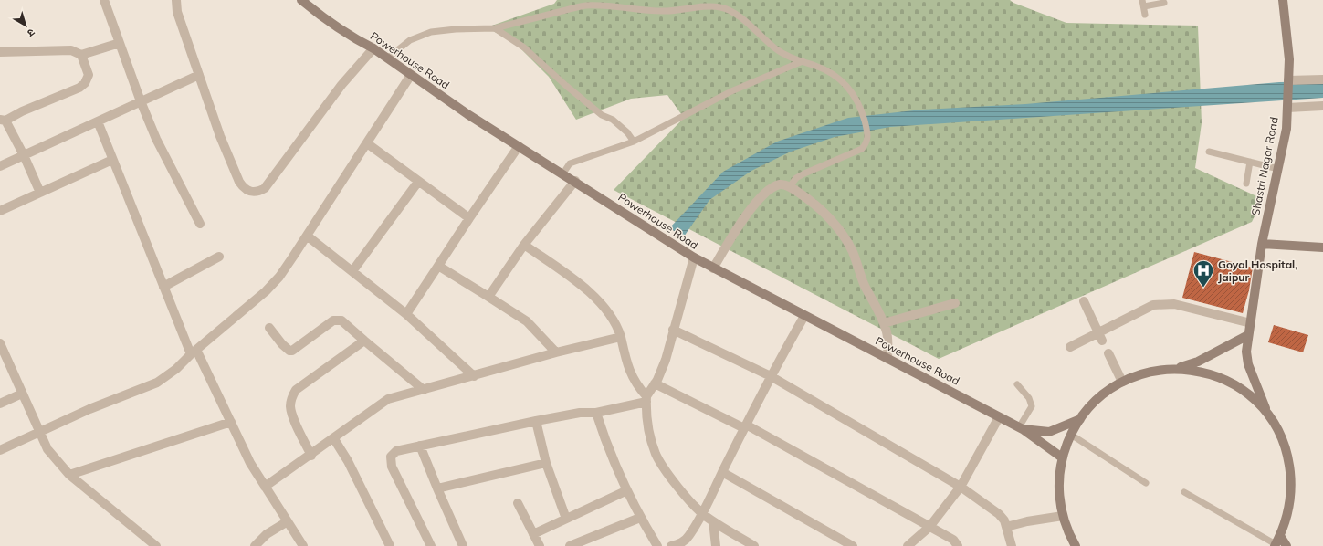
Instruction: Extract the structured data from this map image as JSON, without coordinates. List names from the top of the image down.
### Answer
{
  "streets": {
    "main road": ["Powerhouse Road", "Shastri Nagar Road"]
  },
  "places": {
    "hospital": ["Goyal Hospital, Jaipur"]
  },
  "north": "bottom right"
}
